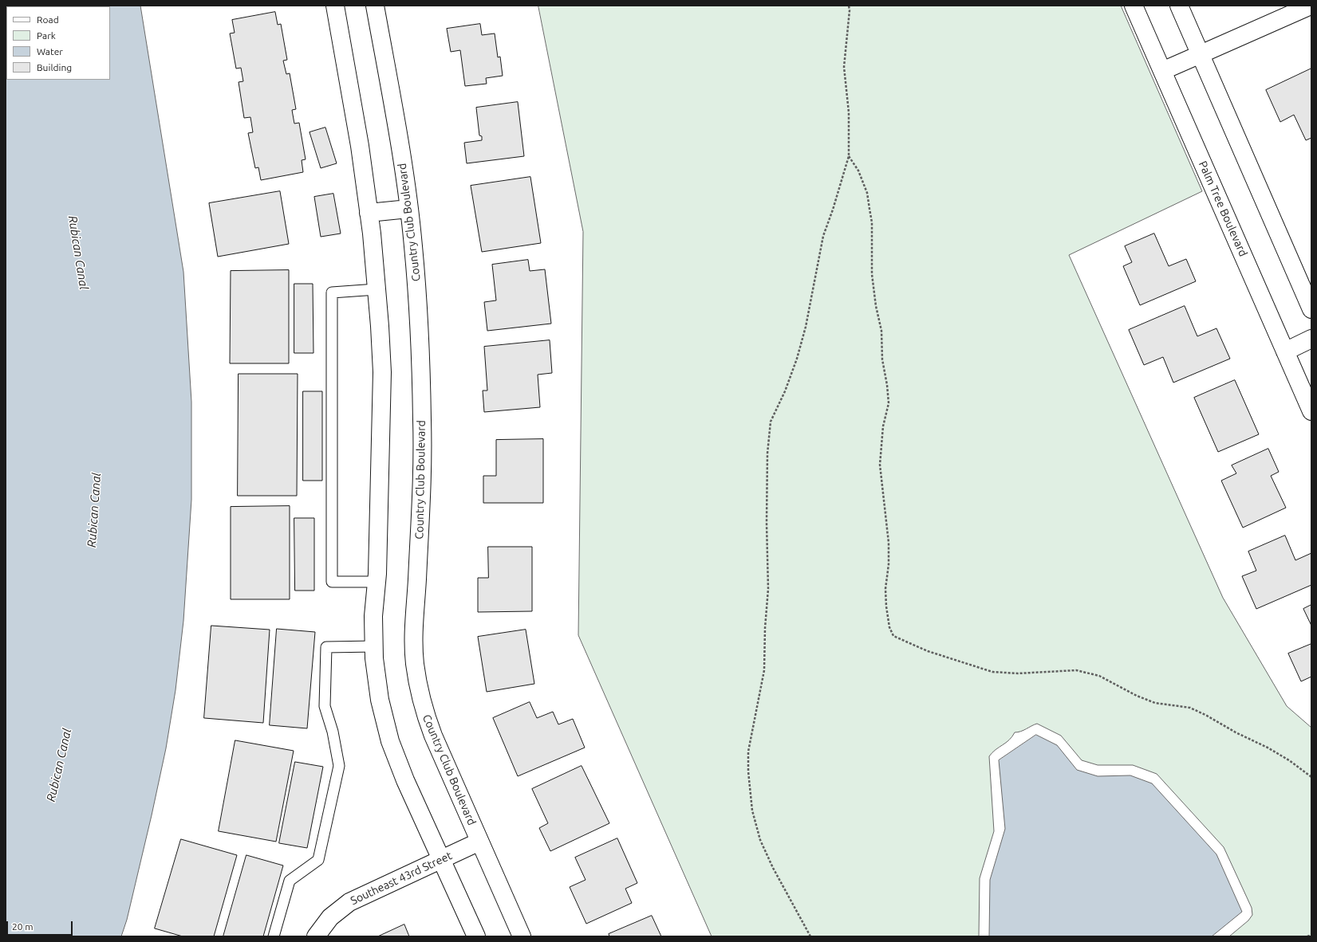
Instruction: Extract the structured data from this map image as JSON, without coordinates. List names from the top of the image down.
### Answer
{
  "streets": {
    "main road": ["Palm Tree Boulevard", "Country Club Boulevard", "Southeast 43rd Street"]
  },
  "crossings": [
    ["Country Club Boulevard", "Southeast 43rd Street"]
  ],
  "water": ["Rubican Canal"],
  "legend": [
    "Road",
    "Park",
    "Water",
    "Building"
  ],
  "scale_bar": "20 m"
}
